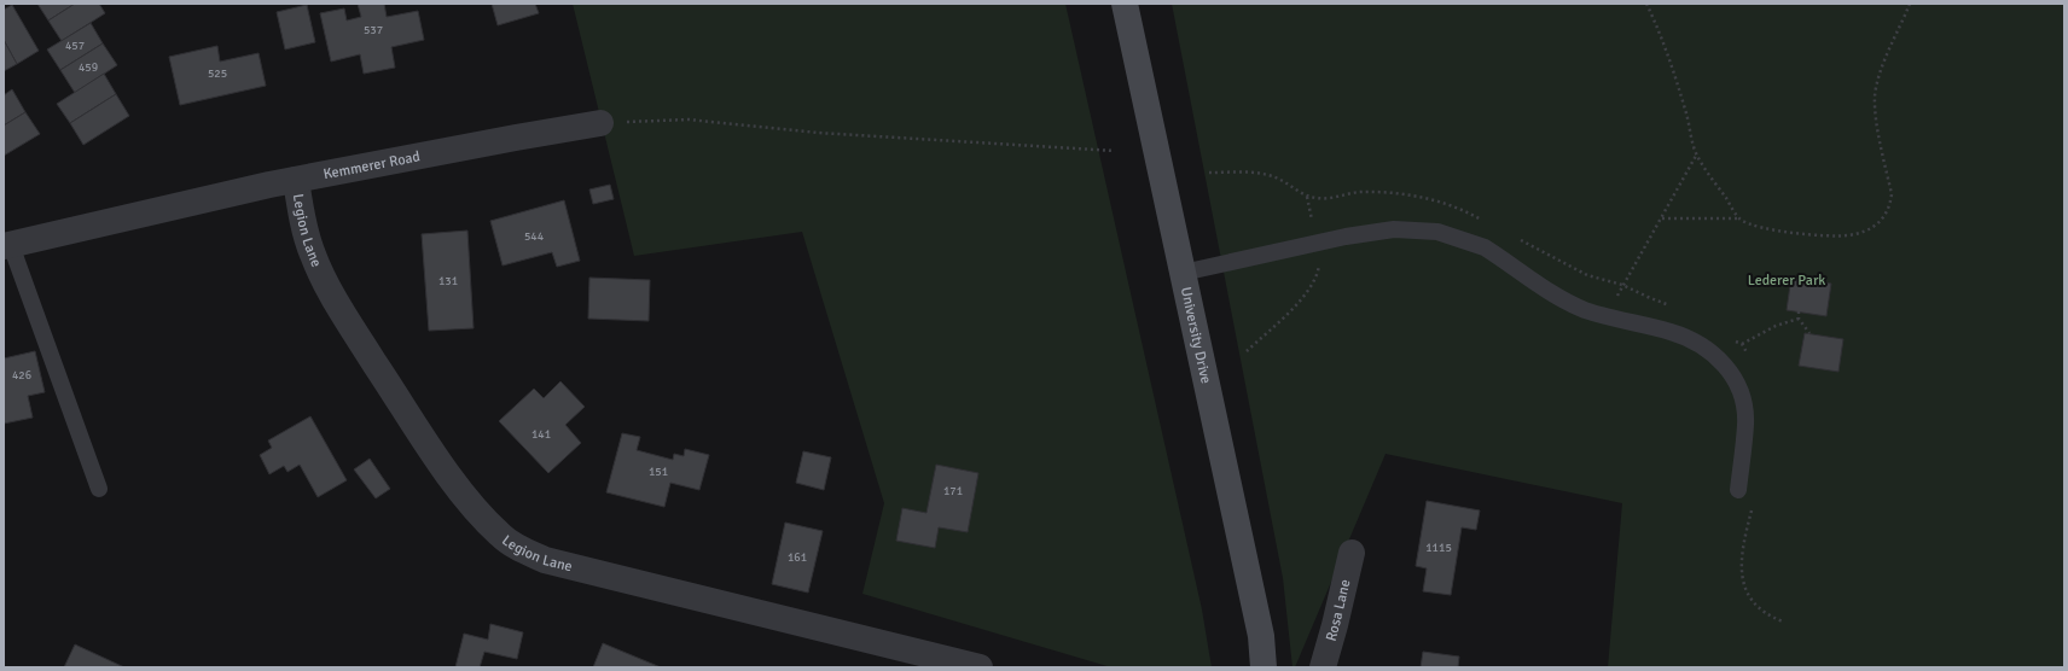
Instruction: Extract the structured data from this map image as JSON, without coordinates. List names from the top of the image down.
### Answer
{
  "streets": {
    "main road": ["University Drive"],
    "street": ["Kemmerer Road", "Legion Lane", "Rosa Lane"]
  },
  "crossings": [
    ["Kemmerer Road", "Legion Lane"]
  ],
  "parks": ["Lederer Park"],
  "house_numbers": [
    "537",
    "457",
    "459",
    "525",
    "544",
    "131",
    "426",
    "141",
    "151",
    "171",
    "1115",
    "161"
  ]
}
